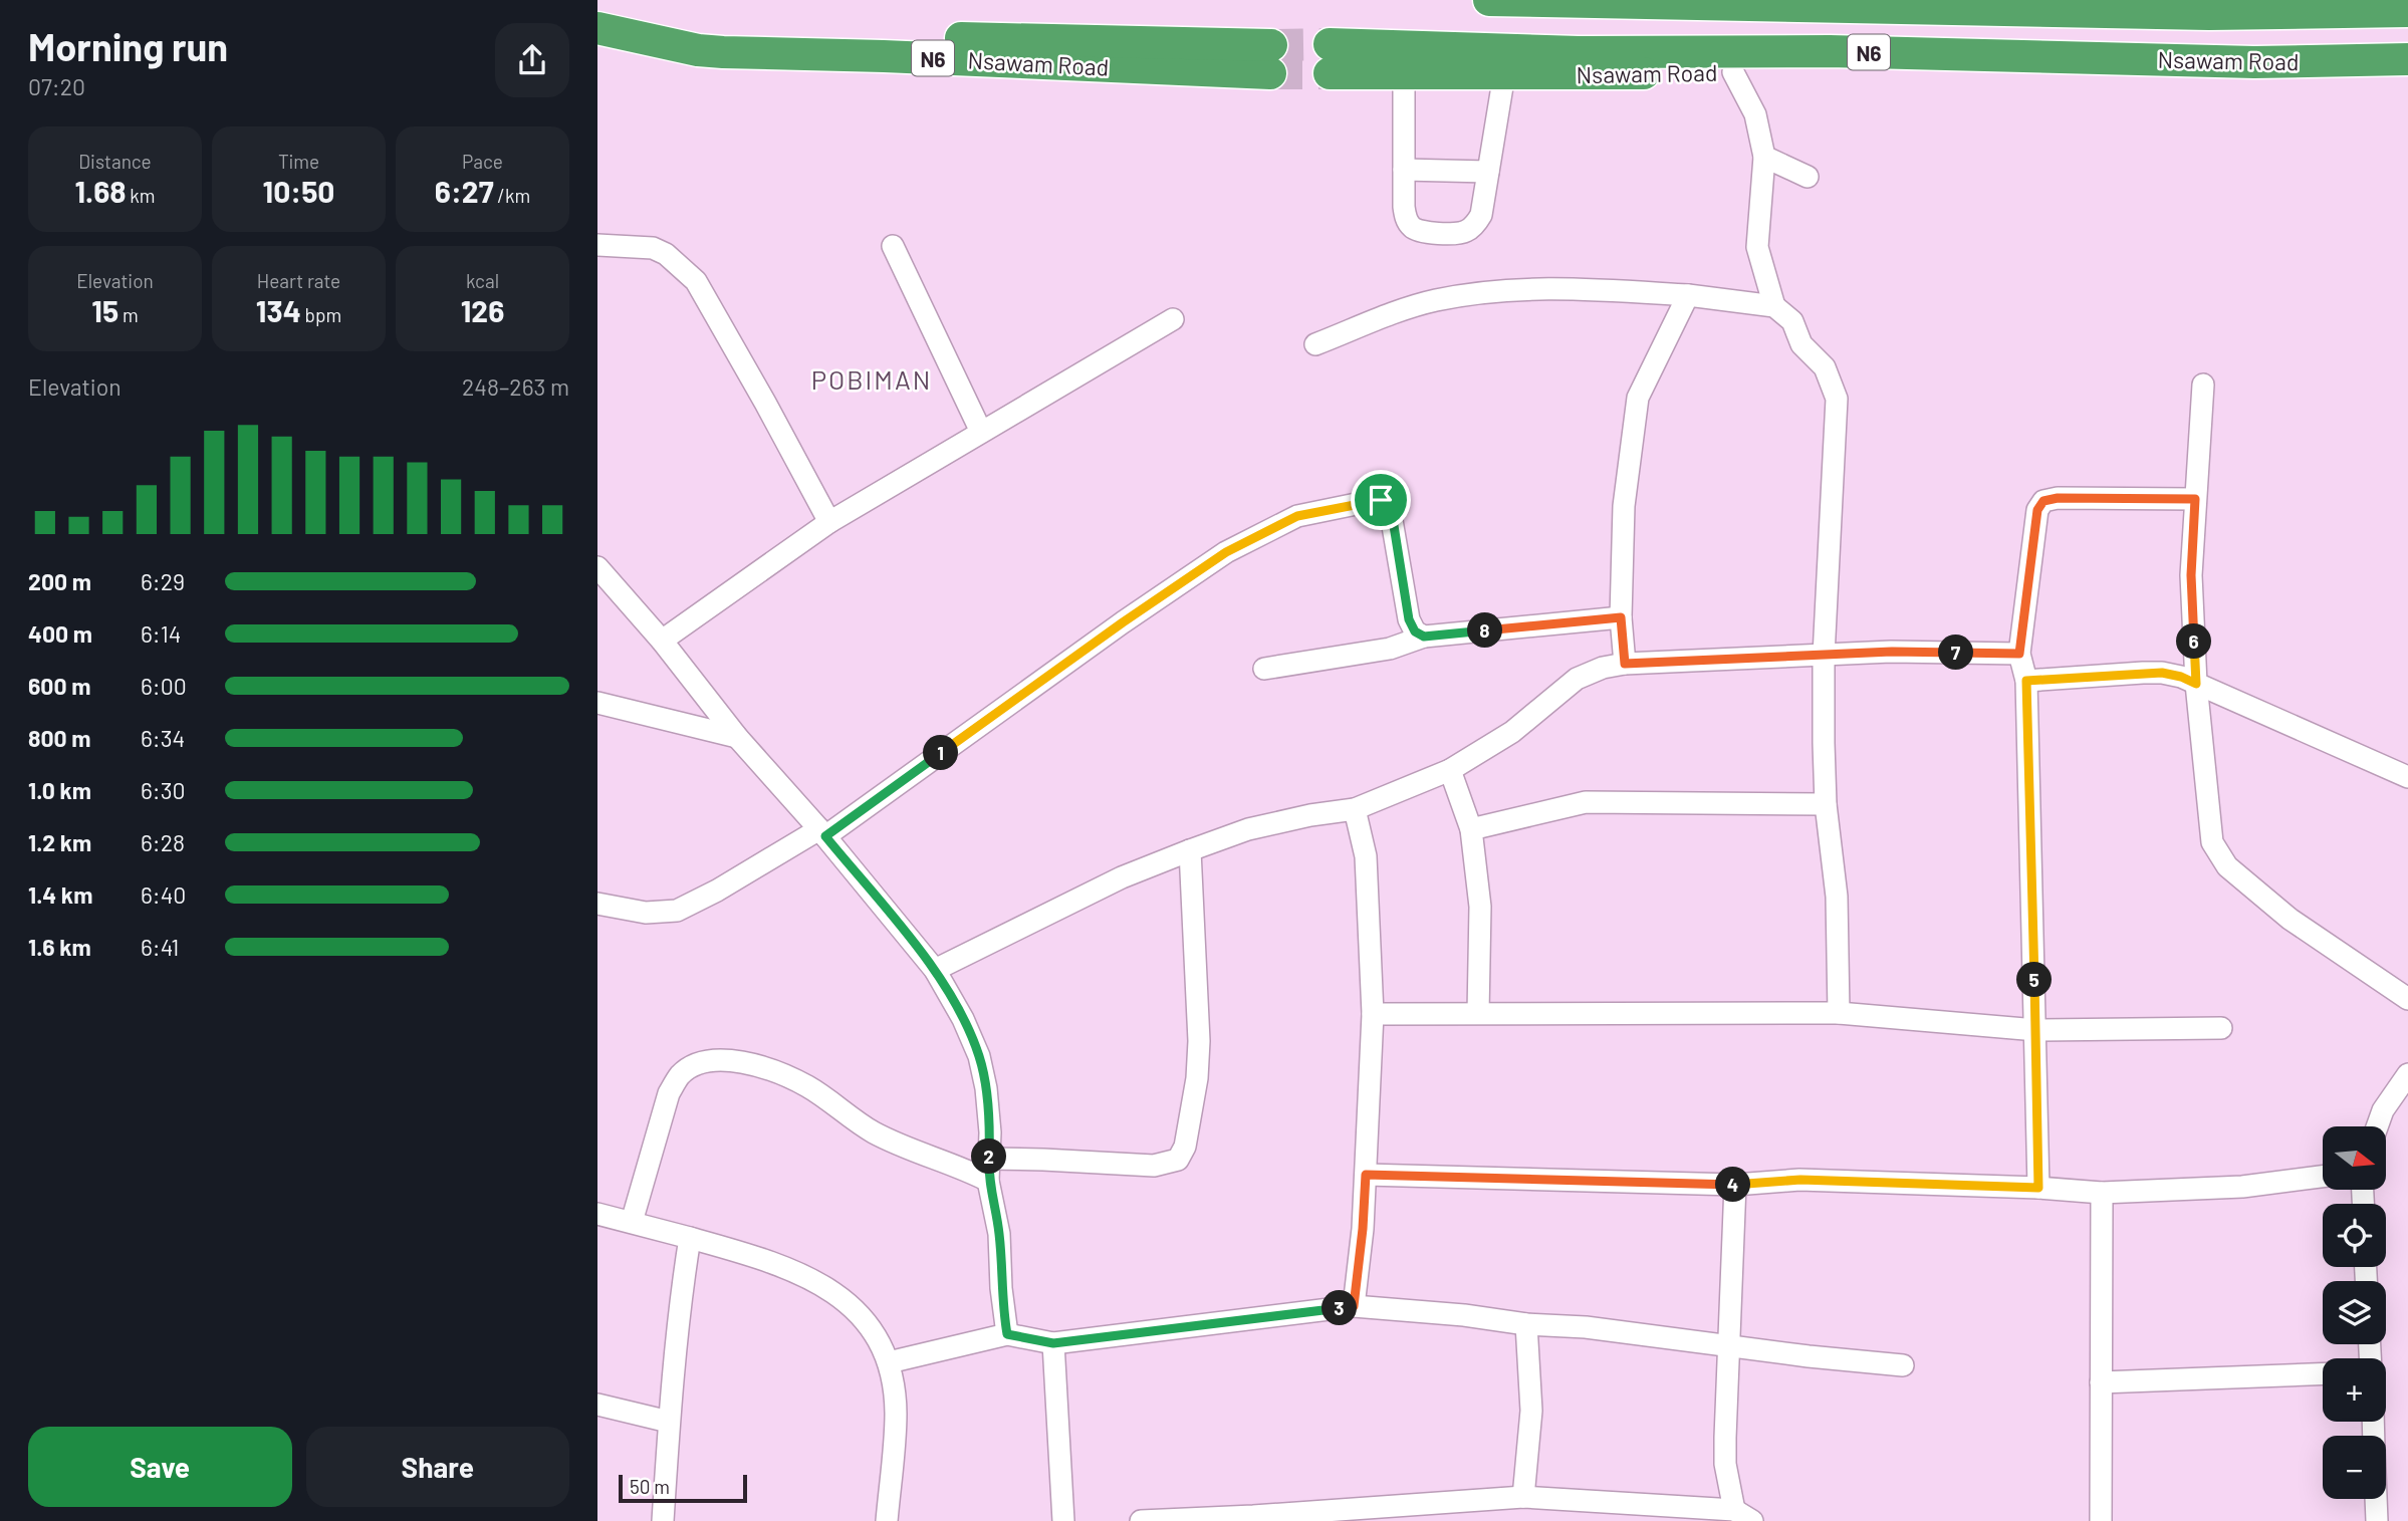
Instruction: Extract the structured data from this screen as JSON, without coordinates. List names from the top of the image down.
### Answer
{
  "streets": {
    "highway": ["N6", "Nsawam Road"]
  },
  "districts": ["POBIMAN"],
  "scale_bar": "50 m",
  "north": "right",
  "page": {
    "heading": ["Morning run", "07:20"],
    "stats": [
      ["Distance", "1.68 km"],
      ["Time", "10:50"],
      ["Pace", "6:27 /km"],
      ["Elevation", "15 m"],
      ["Heart rate", "134 bpm"],
      ["kcal", "126"]
    ],
    "chart": ["Elevation", "248–263 m"],
    "list": [
      {
        "name": "200 m",
        "note": "6:29"
      },
      {
        "name": "400 m",
        "note": "6:14"
      },
      {
        "name": "600 m",
        "note": "6:00"
      },
      {
        "name": "800 m",
        "note": "6:34"
      },
      {
        "name": "1.0 km",
        "note": "6:30"
      },
      {
        "name": "1.2 km",
        "note": "6:28"
      },
      {
        "name": "1.4 km",
        "note": "6:40"
      },
      {
        "name": "1.6 km",
        "note": "6:41"
      }
    ],
    "pins": [
      "8",
      "6",
      "7",
      "1",
      "5",
      "2",
      "4",
      "3"
    ],
    "map_buttons": ["+", "−"],
    "buttons": ["Save", "Share"],
    "scale": "50 m"
  }
}
